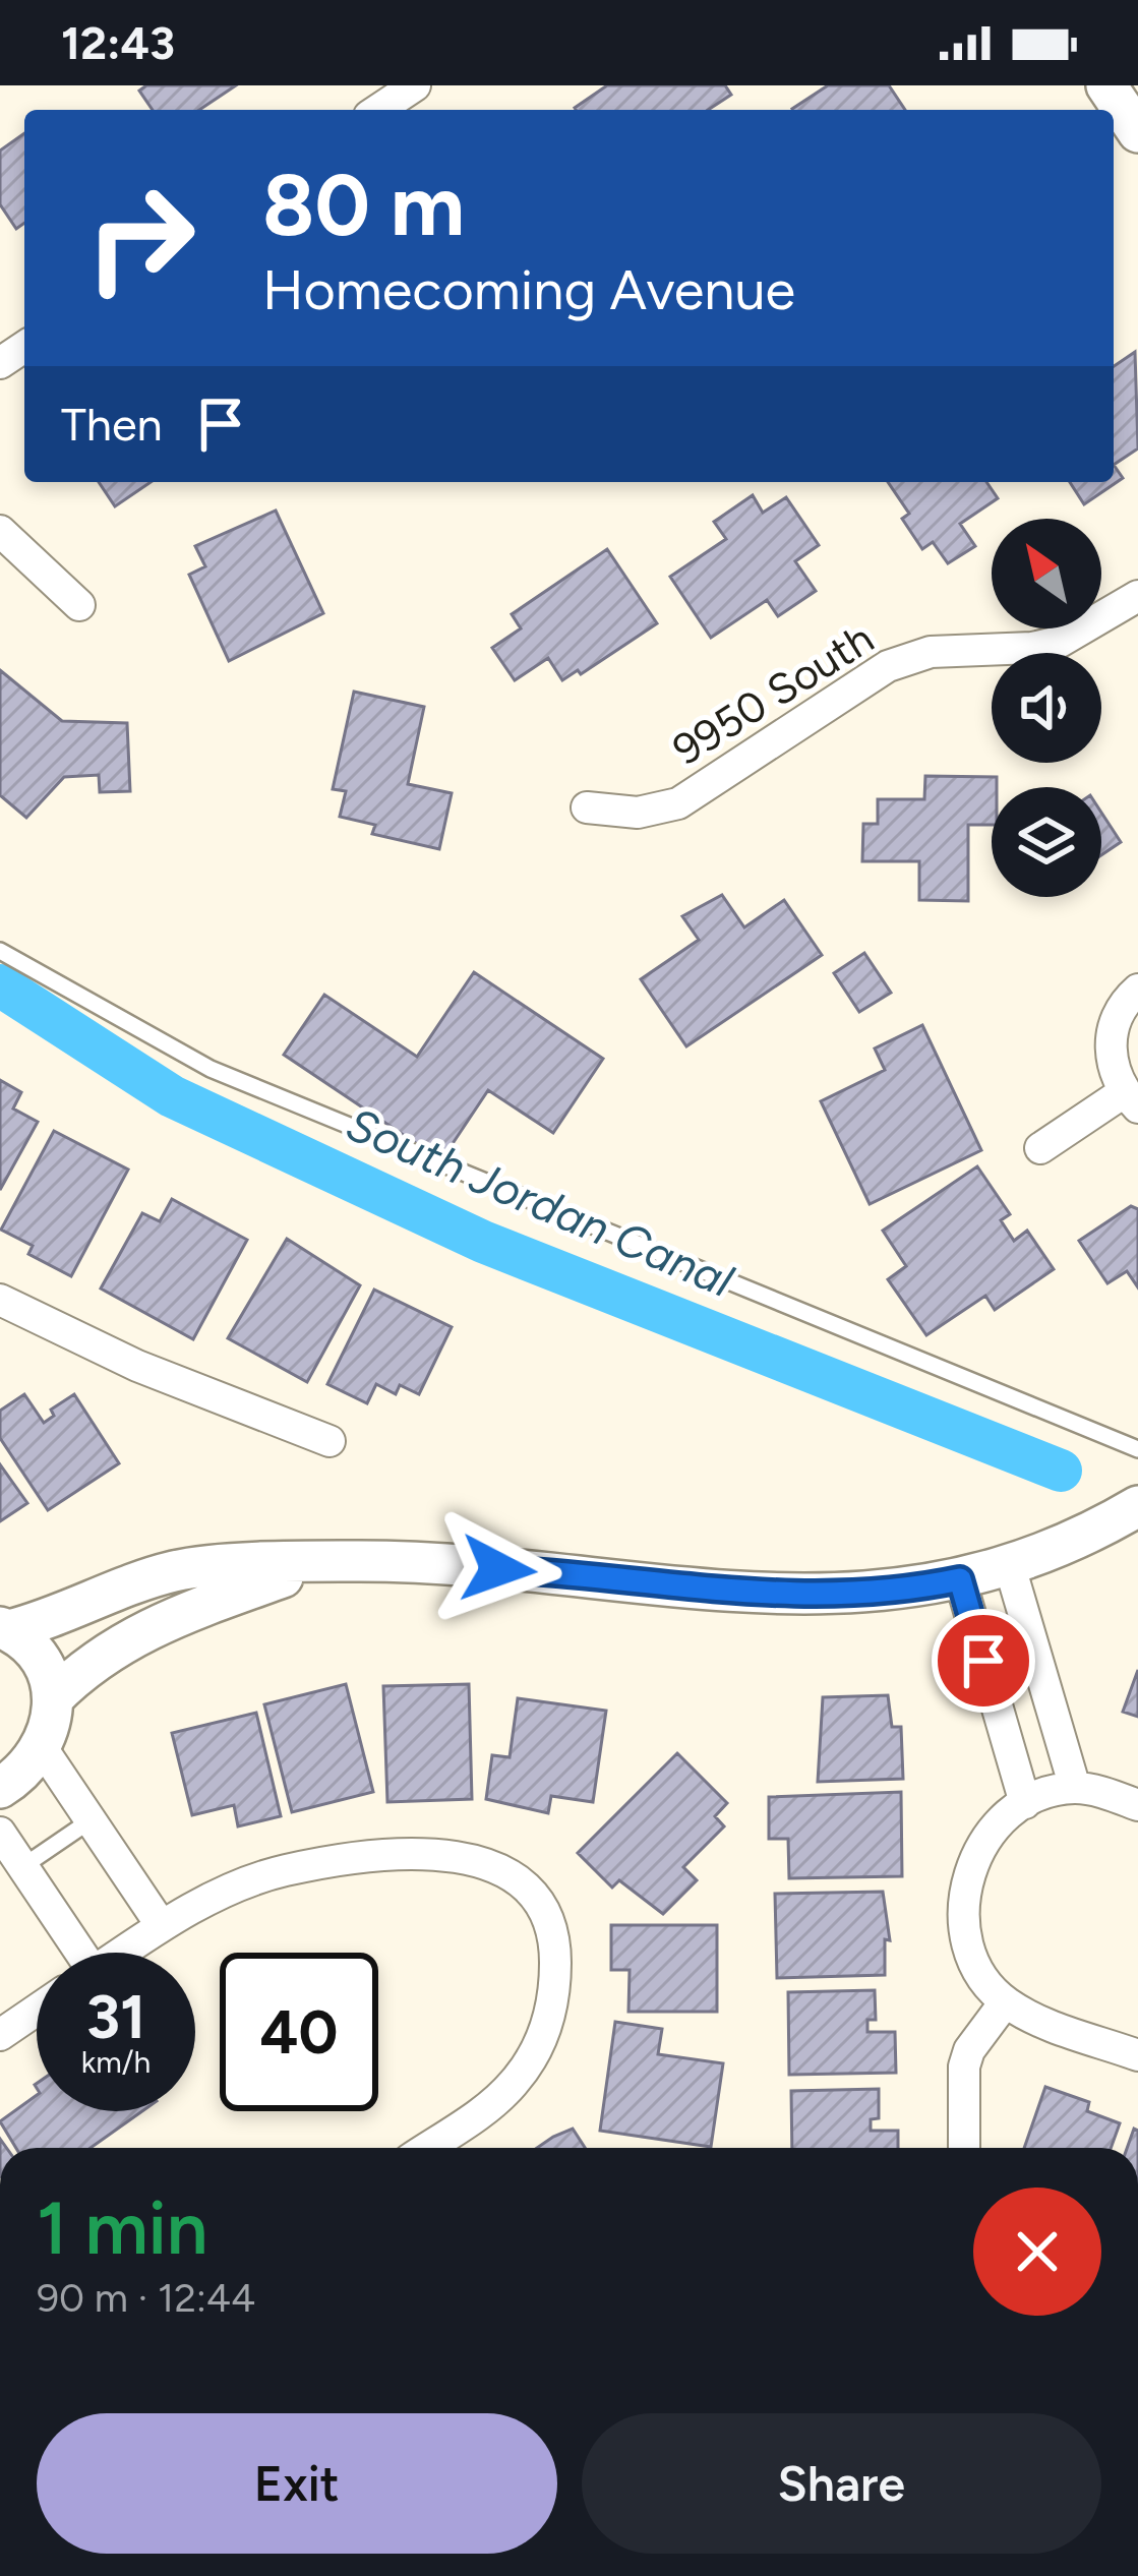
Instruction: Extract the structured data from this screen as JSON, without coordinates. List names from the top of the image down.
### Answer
{
  "streets": {
    "street": ["9950 South"]
  },
  "water": ["South Jordan Canal"],
  "north": "top left",
  "page": {
    "status": "12:43",
    "turn": ["80 m", "Homecoming Avenue"],
    "then": "Then",
    "speed": "31 km/h",
    "limit": "40",
    "heading": ["1 min", "90 m · 12:44"],
    "buttons": ["Exit", "Share"]
  }
}
